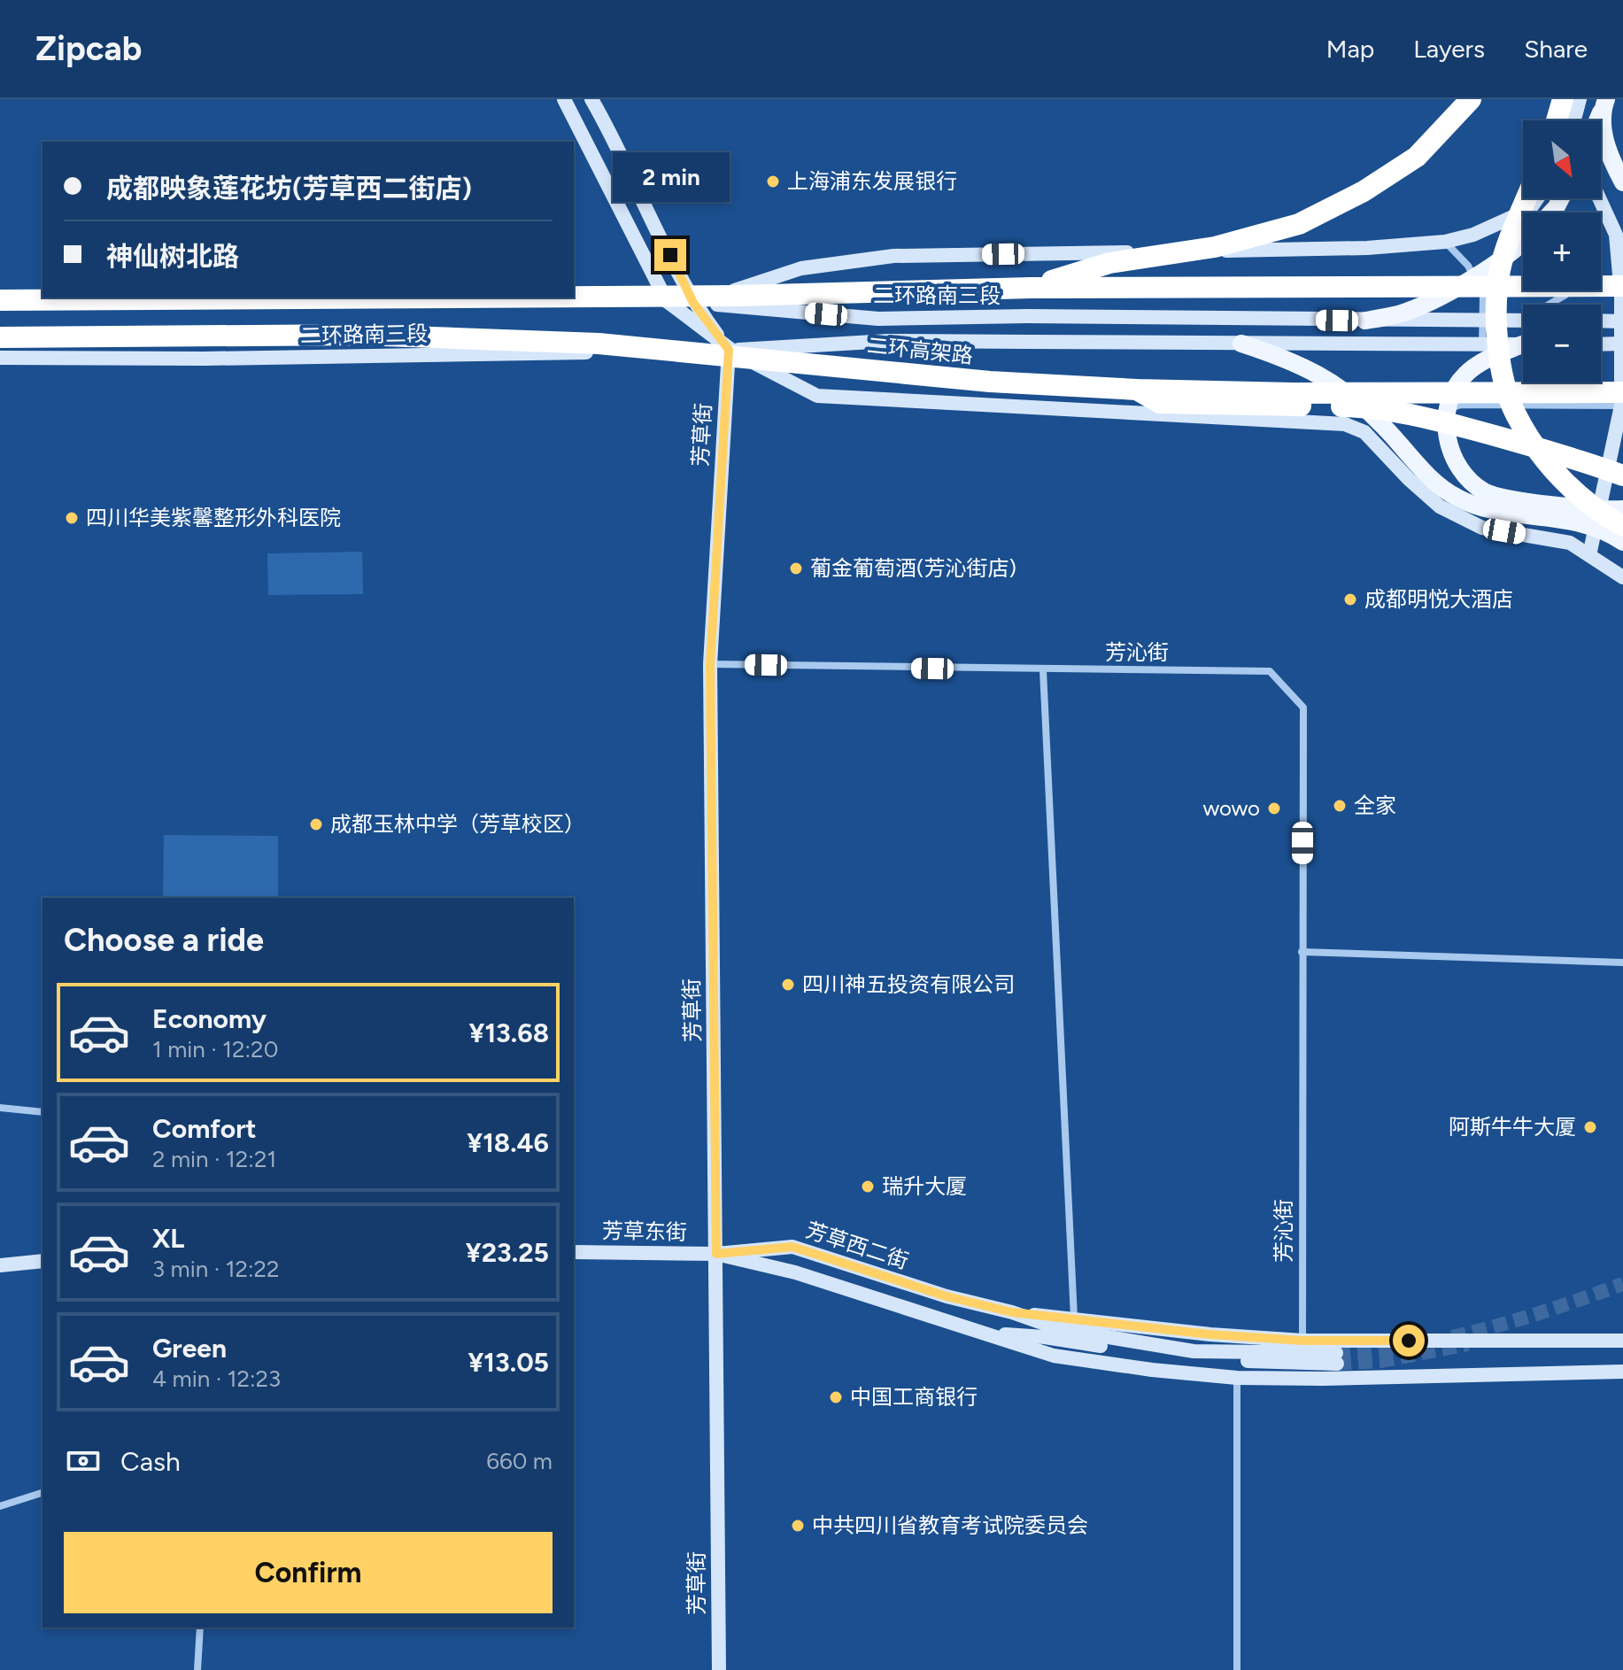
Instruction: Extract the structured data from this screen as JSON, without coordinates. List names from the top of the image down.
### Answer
{
  "streets": {
    "highway": ["二环高架路"],
    "main road": [
      "二环路南三段",
      "芳草街",
      "芳草东街",
      "芳草西二街"
    ],
    "street": ["芳沁街"]
  },
  "crossings": [
    ["二环路南三段", "芳草街"],
    ["芳草街", "芳沁街"],
    ["芳草街", "芳草东街"],
    ["芳草街", "芳草西二街"],
    ["芳草东街", "芳草西二街"]
  ],
  "places": [
    "上海浦东发展银行",
    "四川华美紫馨整形外科医院",
    "葡金葡萄酒(芳沁街店)",
    "成都明悦大酒店",
    "全家",
    "wowo",
    "成都玉林中学（芳草校区）",
    "四川神五投资有限公司",
    "阿斯牛牛大厦",
    "瑞升大厦",
    "中国工商银行",
    "中共四川省教育考试院委员会"
  ],
  "north": "bottom right",
  "page": {
    "header": "Zipcab",
    "nav": ["Map", "Layers", "Share"],
    "map_buttons": ["+", "−"],
    "banner": ["成都映象莲花坊(芳草西二街店)", "神仙树北路"],
    "bubble": "2 min",
    "heading": "Choose a ride",
    "list": [
      {
        "name": "Economy",
        "note": "1 min · 12:20",
        "value": "¥13.68"
      },
      {
        "name": "Comfort",
        "note": "2 min · 12:21",
        "value": "¥18.46"
      },
      {
        "name": "XL",
        "note": "3 min · 12:22",
        "value": "¥23.25"
      },
      {
        "name": "Green",
        "note": "4 min · 12:23",
        "value": "¥13.05"
      }
    ],
    "pay": ["Cash", "660 m"],
    "buttons": "Confirm"
  }
}
